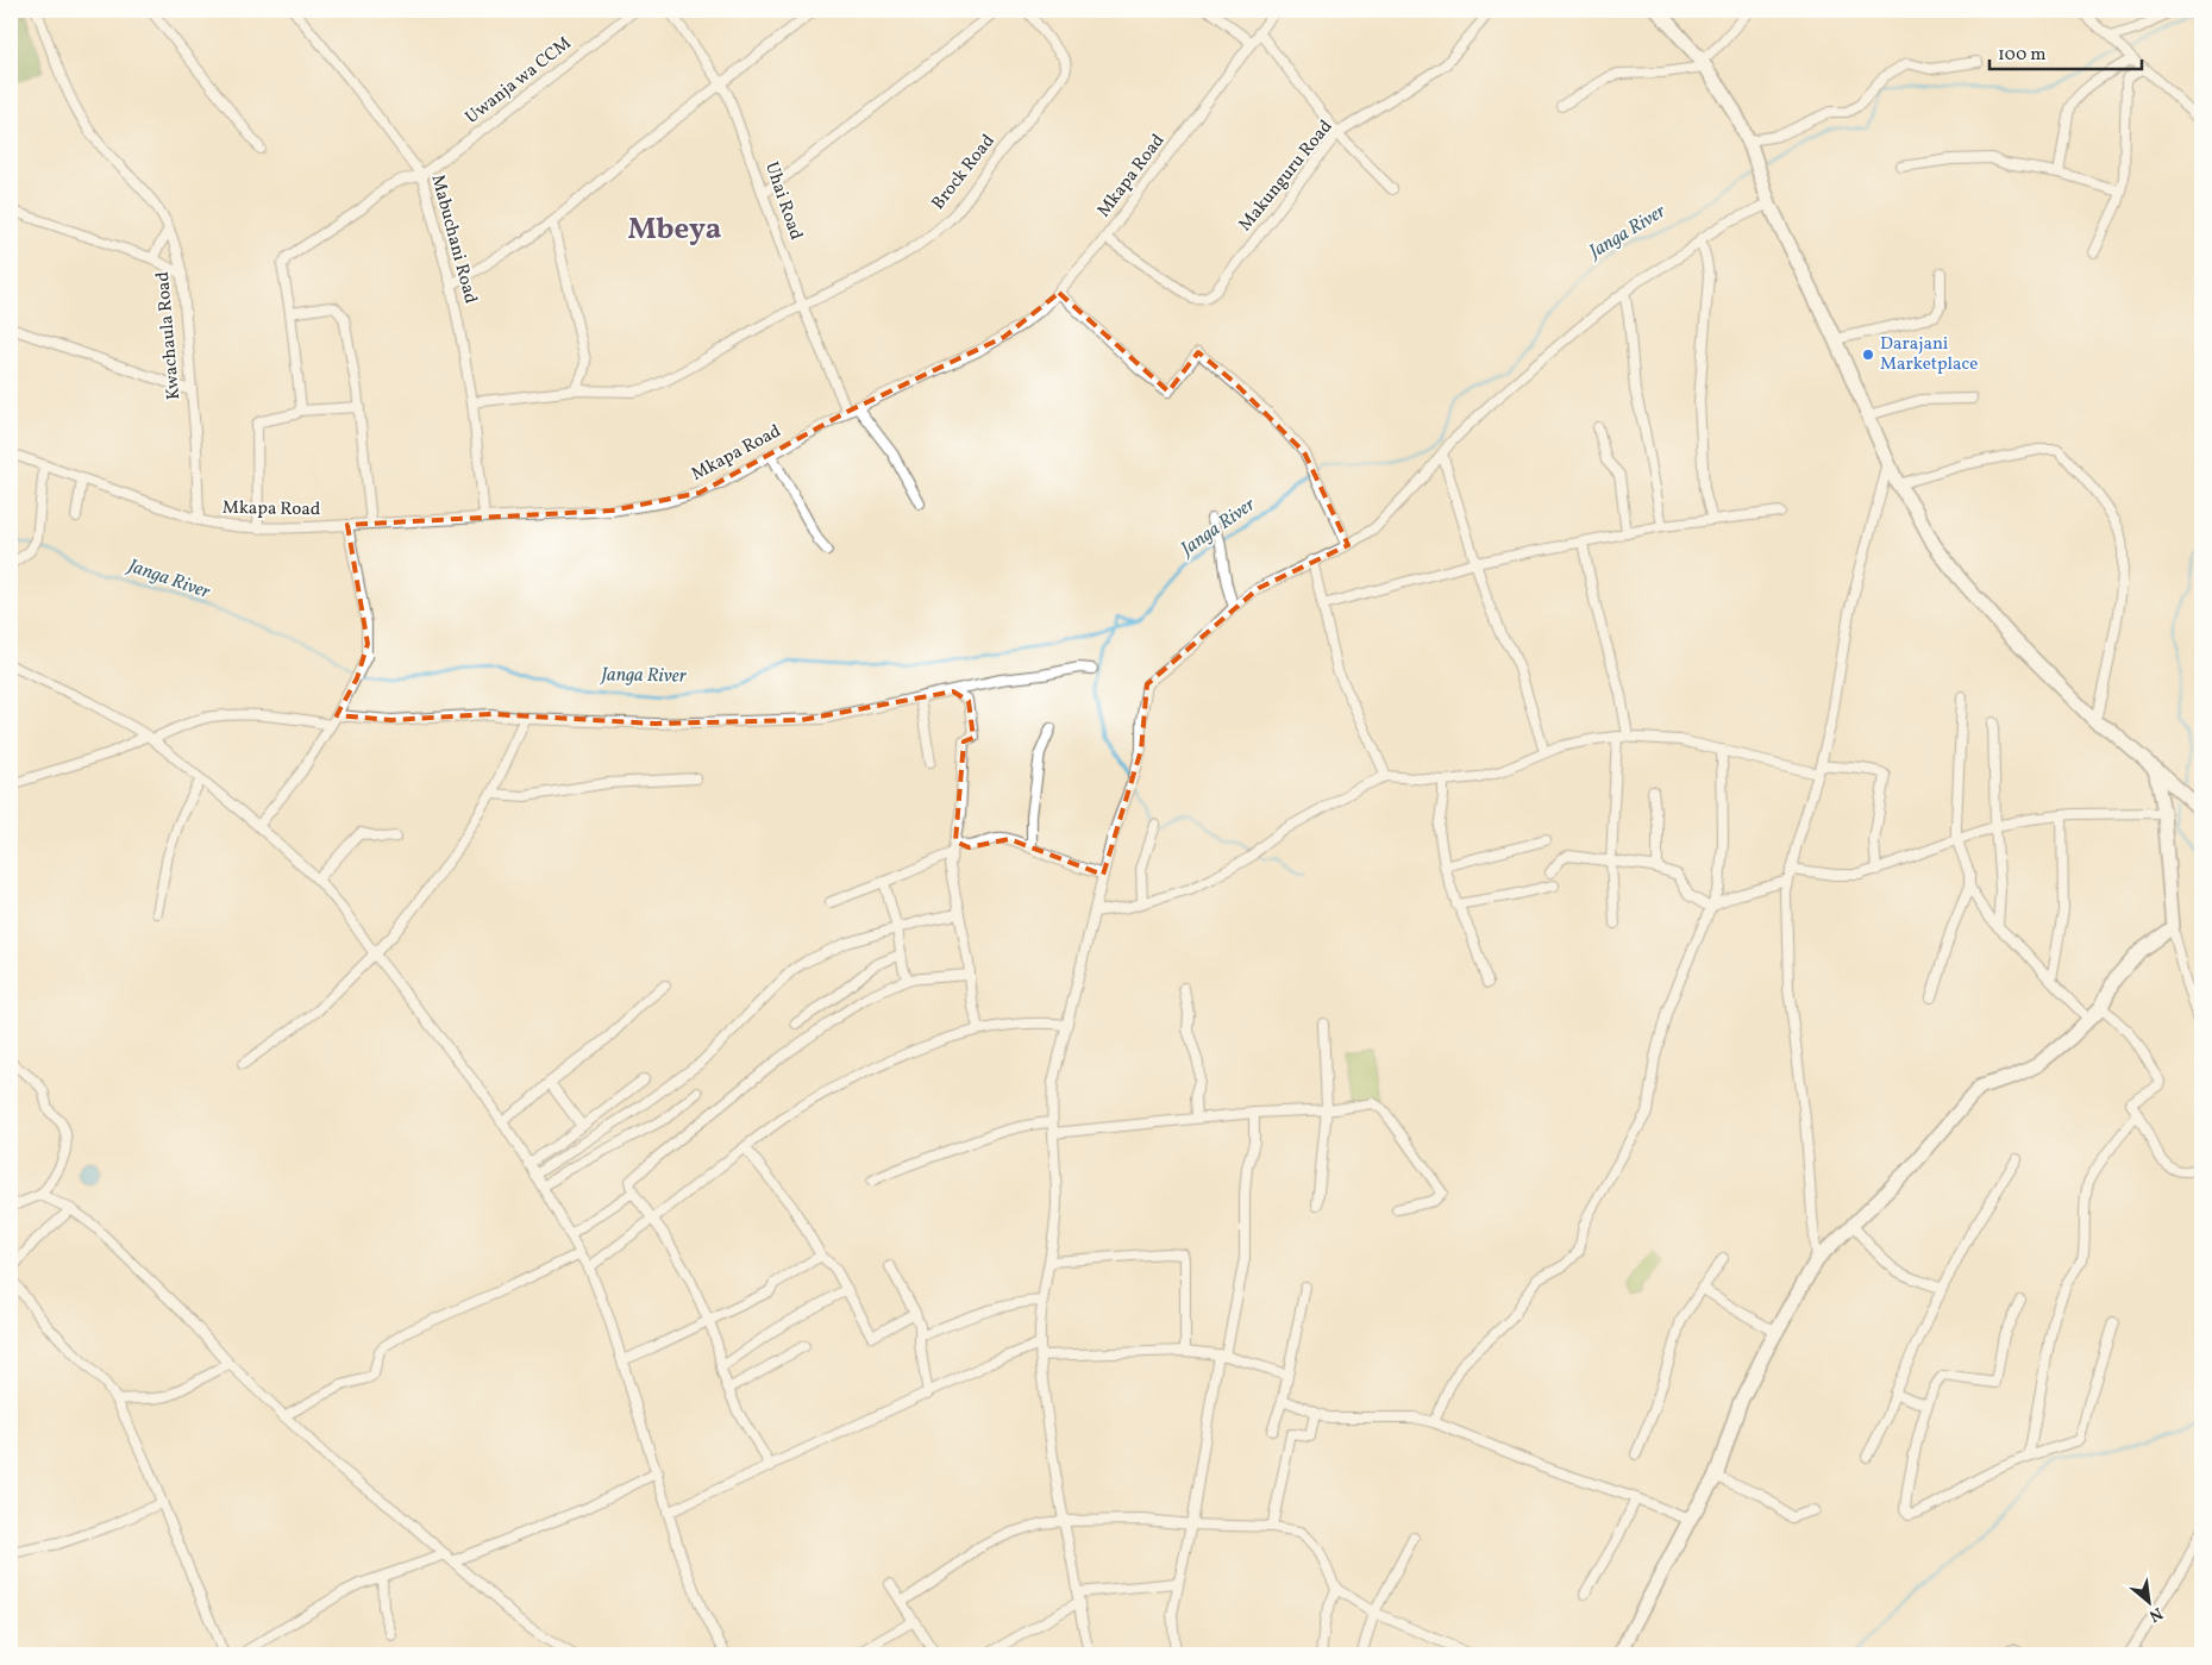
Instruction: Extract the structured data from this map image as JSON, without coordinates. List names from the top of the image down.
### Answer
{
  "streets": {
    "street": [
      "Uwanja wa CCM",
      "Brock Road",
      "Mkapa Road",
      "Makunguru Road",
      "Uhai Road",
      "Mabuchani Road",
      "Kwachaula Road"
    ]
  },
  "crossings": [
    ["Uwanja wa CCM", "Mabuchani Road"],
    ["Brock Road", "Uhai Road"],
    ["Brock Road", "Mabuchani Road"],
    ["Mkapa Road", "Makunguru Road"],
    ["Mkapa Road", "Uhai Road"],
    ["Mkapa Road", "Mabuchani Road"],
    ["Mkapa Road", "Kwachaula Road"]
  ],
  "districts": ["Mbeya"],
  "water": ["Janga River"],
  "places": ["Darajani Marketplace"],
  "scale_bar": "100 m",
  "north": "bottom right"
}
